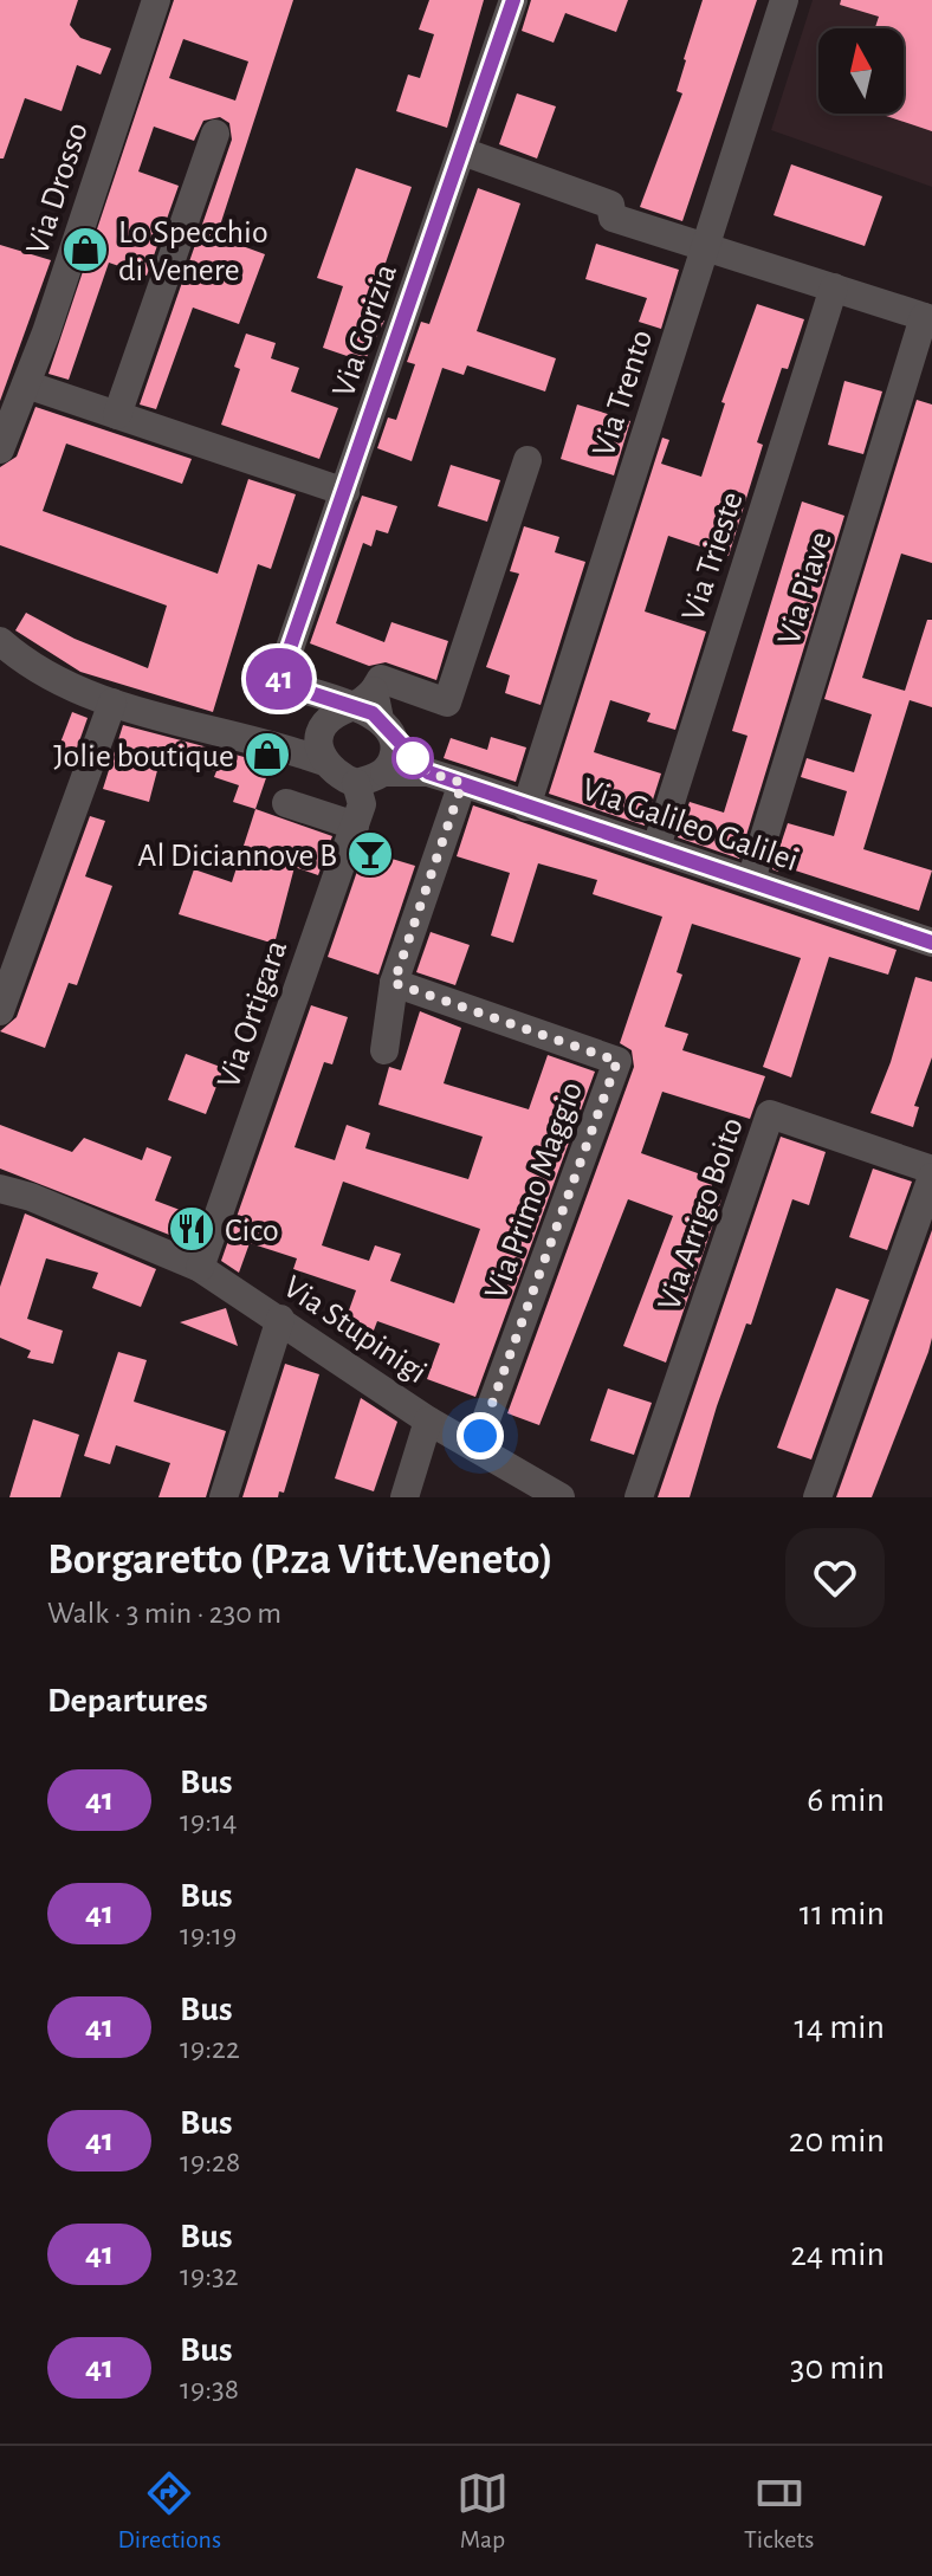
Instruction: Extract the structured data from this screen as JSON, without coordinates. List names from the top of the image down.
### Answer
{
  "streets": {
    "street": [
      "Via Drosso",
      "Via Gorizia",
      "Via Trento",
      "Via Trieste",
      "Via Piave",
      "Via Galileo Galilei",
      "Via Ortigara",
      "Via Primo Maggio",
      "Via Arrigo Boito",
      "Via Stupinigi"
    ]
  },
  "crossings": [
    ["Via Gorizia", "Via Galileo Galilei"],
    ["Via Trento", "Via Galileo Galilei"],
    ["Via Trieste", "Via Galileo Galilei"],
    ["Via Piave", "Via Galileo Galilei"],
    ["Via Galileo Galilei", "Via Ortigara"],
    ["Via Ortigara", "Via Stupinigi"],
    ["Via Primo Maggio", "Via Stupinigi"]
  ],
  "places": {
    "shop": ["Lo Specchio di Venere", "Jolie boutique"],
    "bar": ["Al Diciannove B"],
    "restaurant": ["Cico"]
  },
  "lines": ["bus line 41"],
  "north": "top",
  "page": {
    "on_map": "41",
    "heading": [
      ["Borgaretto (P.za Vitt.Veneto)", "Walk · 3 min · 230 m"],
      "Departures"
    ],
    "list": [
      {
        "mark": "41",
        "name": "Bus",
        "note": "19:14",
        "value": "6 min"
      },
      {
        "mark": "41",
        "name": "Bus",
        "note": "19:19",
        "value": "11 min"
      },
      {
        "mark": "41",
        "name": "Bus",
        "note": "19:22",
        "value": "14 min"
      },
      {
        "mark": "41",
        "name": "Bus",
        "note": "19:28",
        "value": "20 min"
      },
      {
        "mark": "41",
        "name": "Bus",
        "note": "19:32",
        "value": "24 min"
      },
      {
        "mark": "41",
        "name": "Bus",
        "note": "19:38",
        "value": "30 min"
      }
    ],
    "tabs": ["Directions", "Map", "Tickets"]
  }
}
